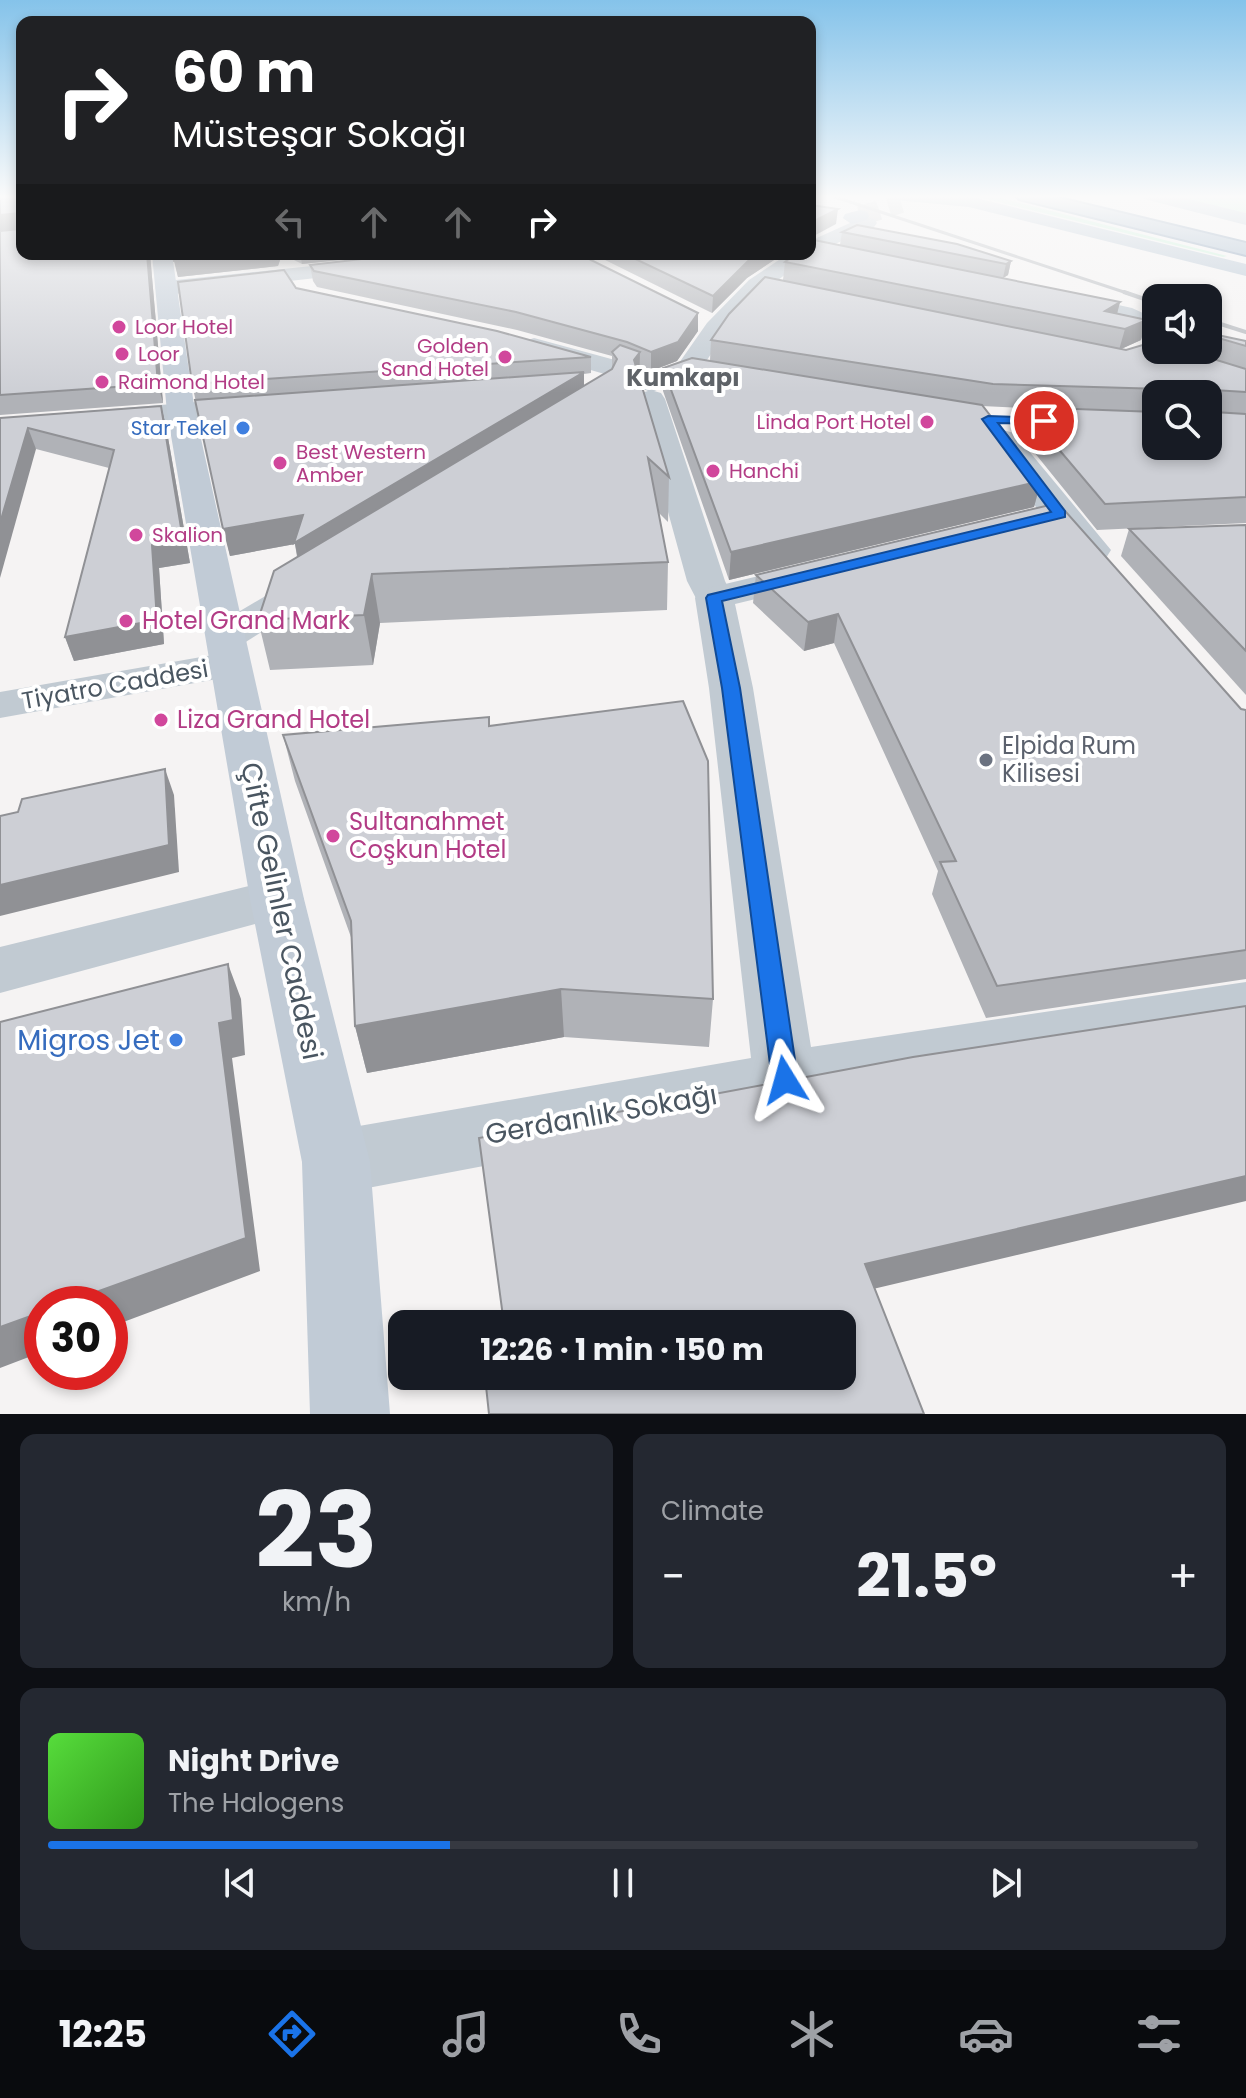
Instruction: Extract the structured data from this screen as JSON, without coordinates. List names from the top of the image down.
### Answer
{
  "streets": {
    "main road": ["Çifte Gelinler Caddesi"],
    "street": ["Tiyatro Caddesi", "Gerdanlık Sokağı"]
  },
  "crossings": [
    ["Tiyatro Caddesi", "Çifte Gelinler Caddesi"],
    ["Çifte Gelinler Caddesi", "Gerdanlık Sokağı"]
  ],
  "districts": ["Kumkapı"],
  "places": [
    "Loor Hotel",
    "Loor",
    "Golden Sand Hotel",
    "Raimond Hotel",
    "Linda Port Hotel",
    "Star Tekel",
    "Best Western Amber",
    "Hanchi",
    "Skalion",
    "Hotel Grand Mark",
    "Liza Grand Hotel",
    "Elpida Rum Kilisesi",
    "Sultanahmet Coşkun Hotel",
    "Migros Jet"
  ],
  "page": {
    "turn": ["60 m", "Müsteşar Sokağı"],
    "limit": "30",
    "trip": "12:26 · 1 min · 150 m",
    "tile": [
      ["23", "km/h"],
      "Climate"
    ],
    "heat": ["−", "21.5°", "+"],
    "song": ["Night Drive", "The Halogens"],
    "tabs": "12:25"
  }
}
